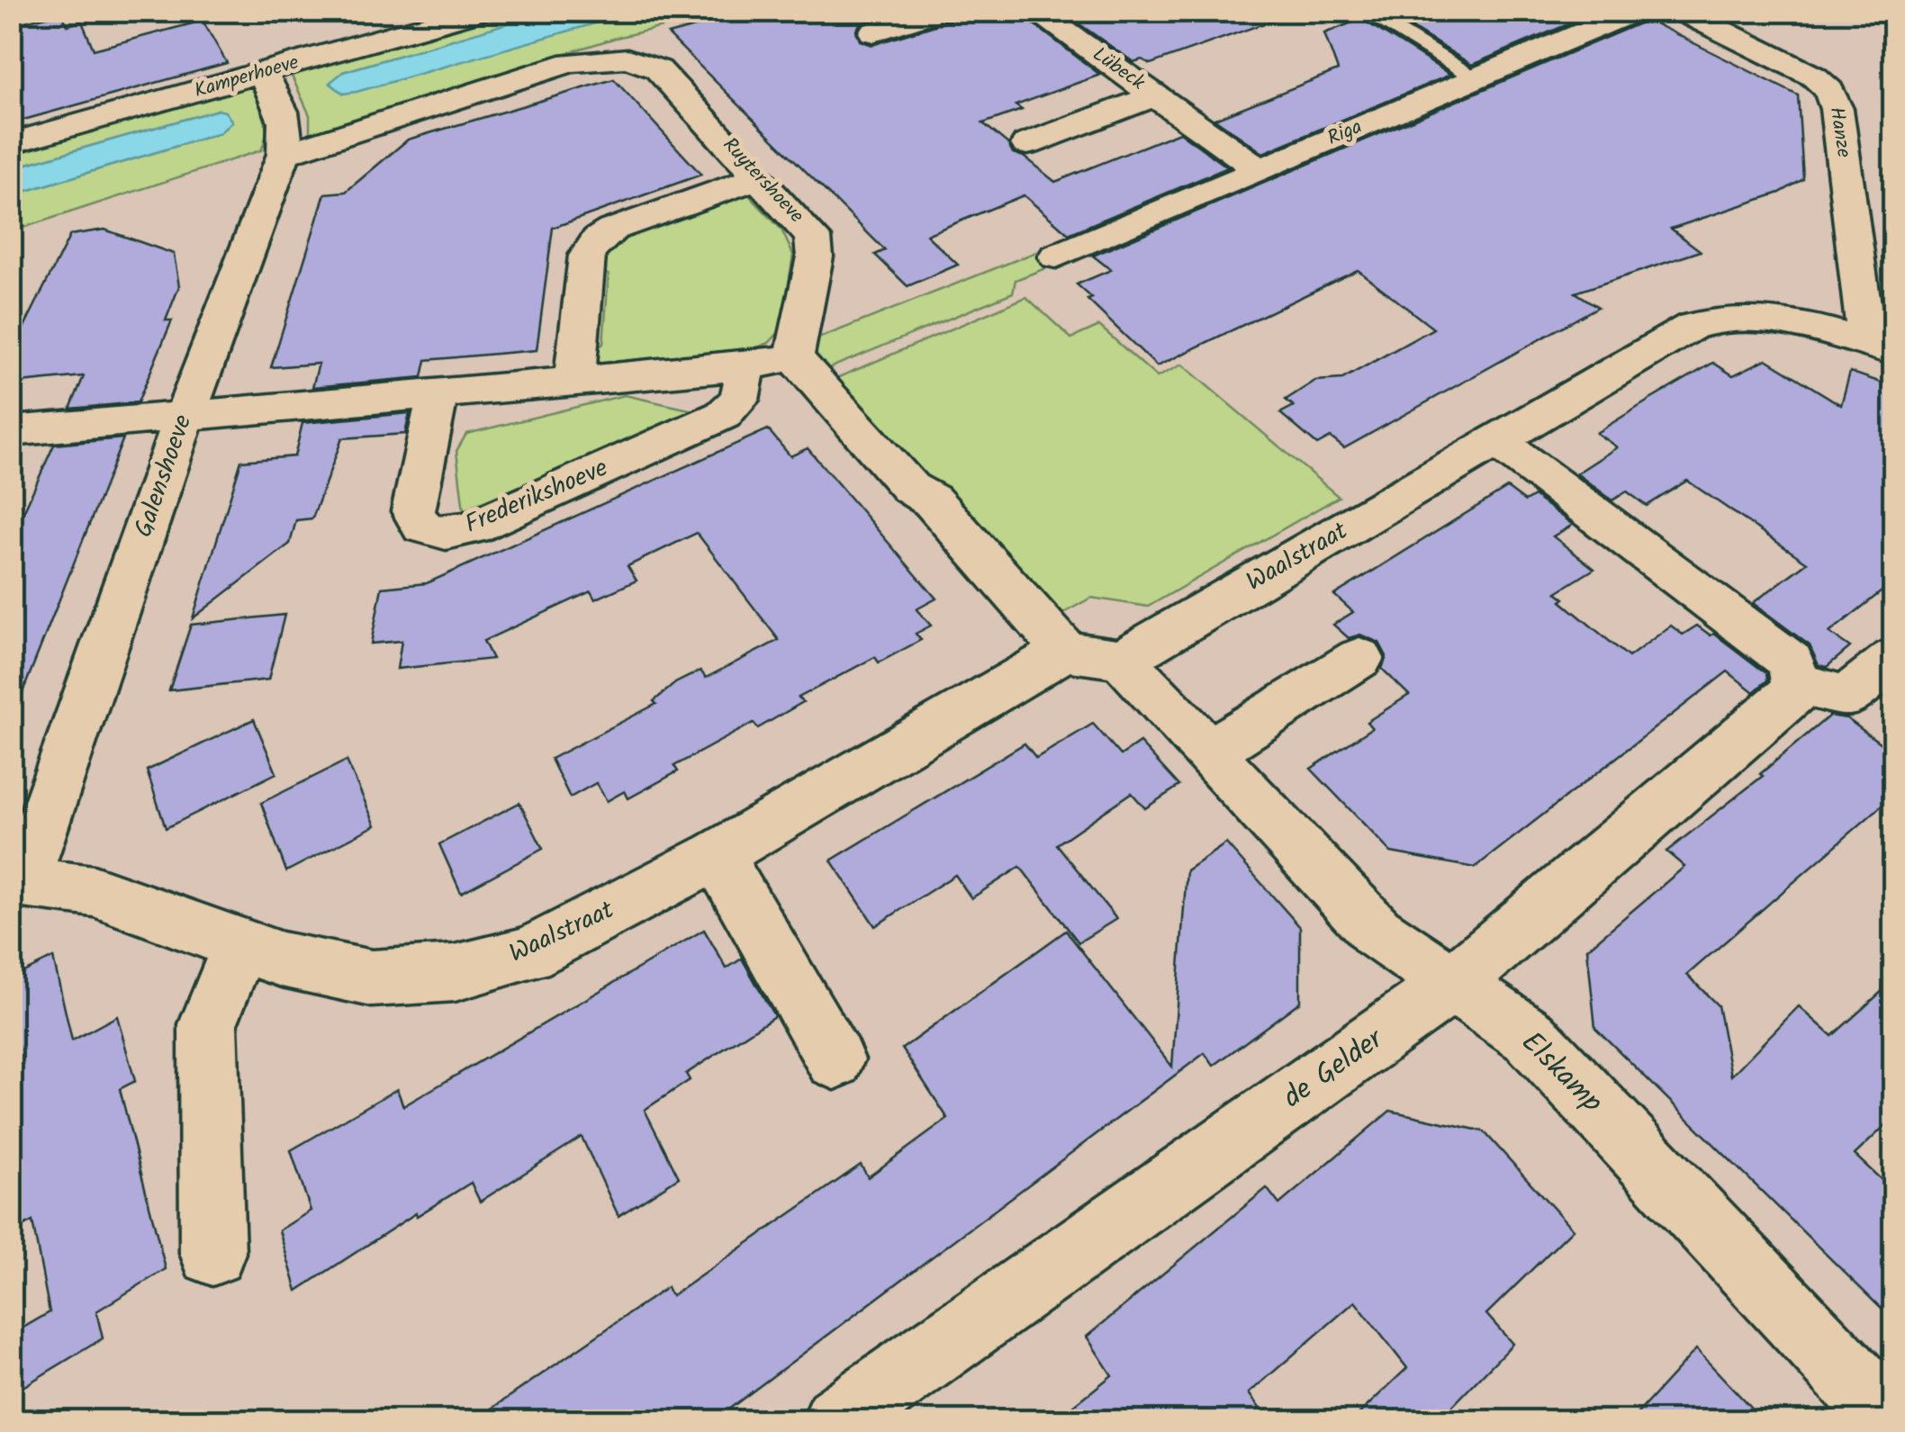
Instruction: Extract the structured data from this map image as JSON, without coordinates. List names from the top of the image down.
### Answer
{
  "streets": {
    "street": [
      "Lübeck",
      "Kamperhoeve",
      "Hanze",
      "Riga",
      "Ruytershoeve",
      "Galenshoeve",
      "Frederikshoeve",
      "Waalstraat",
      "de Gelder",
      "Elskamp"
    ]
  },
  "crossings": [
    ["Lübeck", "Riga"],
    ["Kamperhoeve", "Galenshoeve"],
    ["Hanze", "Waalstraat"],
    ["Ruytershoeve", "Galenshoeve"],
    ["Galenshoeve", "Waalstraat"],
    ["Waalstraat", "Elskamp"],
    ["de Gelder", "Elskamp"]
  ]
}
